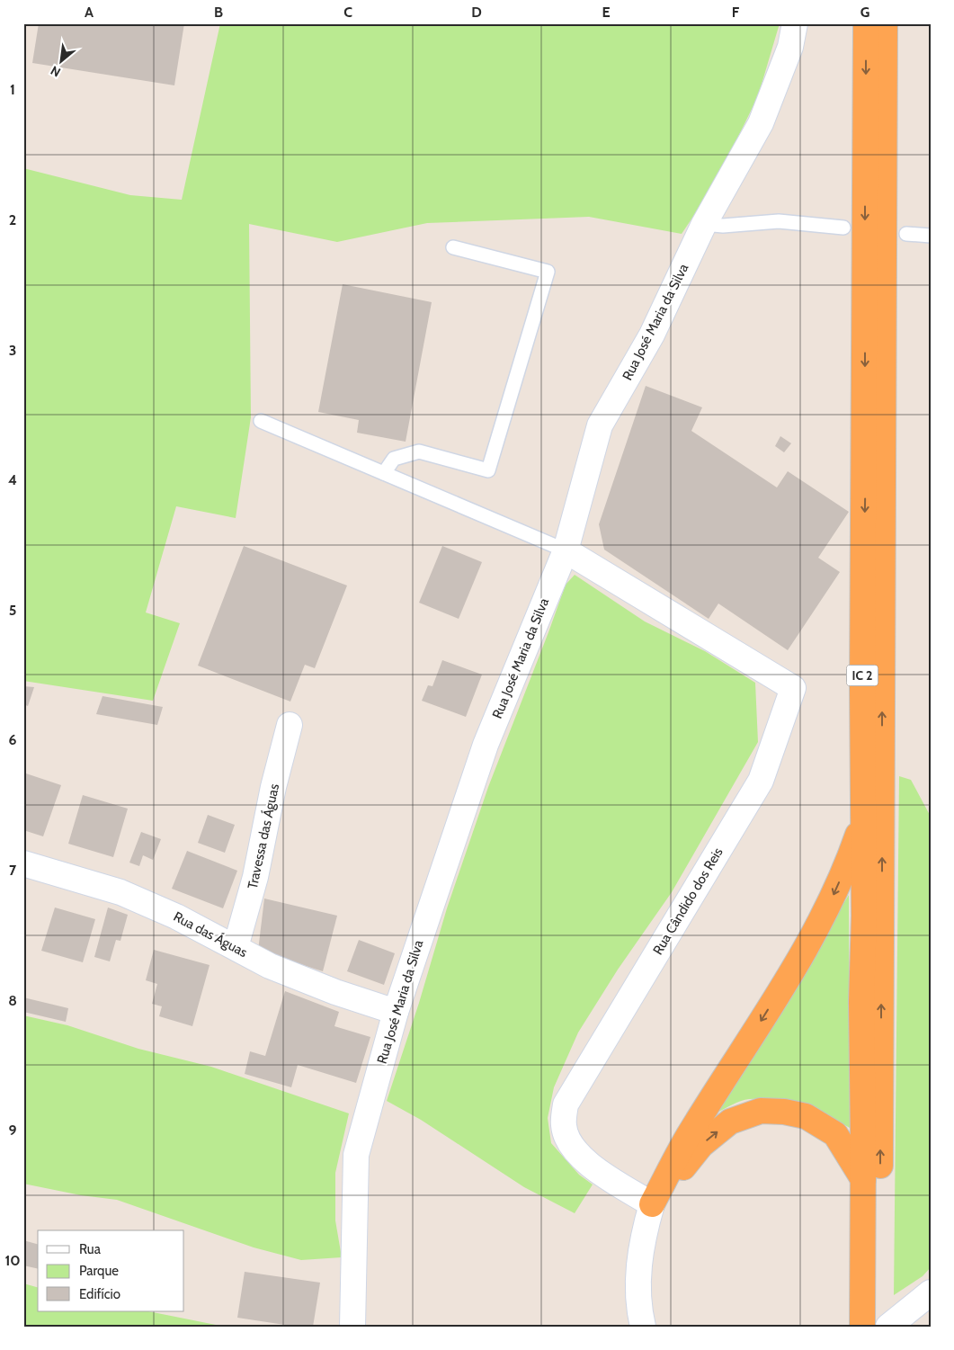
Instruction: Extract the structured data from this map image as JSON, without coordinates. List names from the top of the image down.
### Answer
{
  "streets": {
    "highway": ["IC 2"],
    "street": [
      "Rua José Maria da Silva",
      "Travessa das Águas",
      "Rua Cândido dos Reis",
      "Rua das Águas"
    ]
  },
  "crossings": [
    ["Rua José Maria da Silva", "Rua Cândido dos Reis"],
    ["Rua José Maria da Silva", "Rua das Águas"],
    ["Travessa das Águas", "Rua das Águas"]
  ],
  "legend": ["Rua", "Parque", "Edifício"],
  "north": "bottom left",
  "grid": {
    "columns": [
      "A",
      "B",
      "C",
      "D",
      "E",
      "F",
      "G"
    ],
    "rows": [
      "1",
      "2",
      "3",
      "4",
      "5",
      "6",
      "7",
      "8",
      "9",
      "10"
    ]
  }
}
